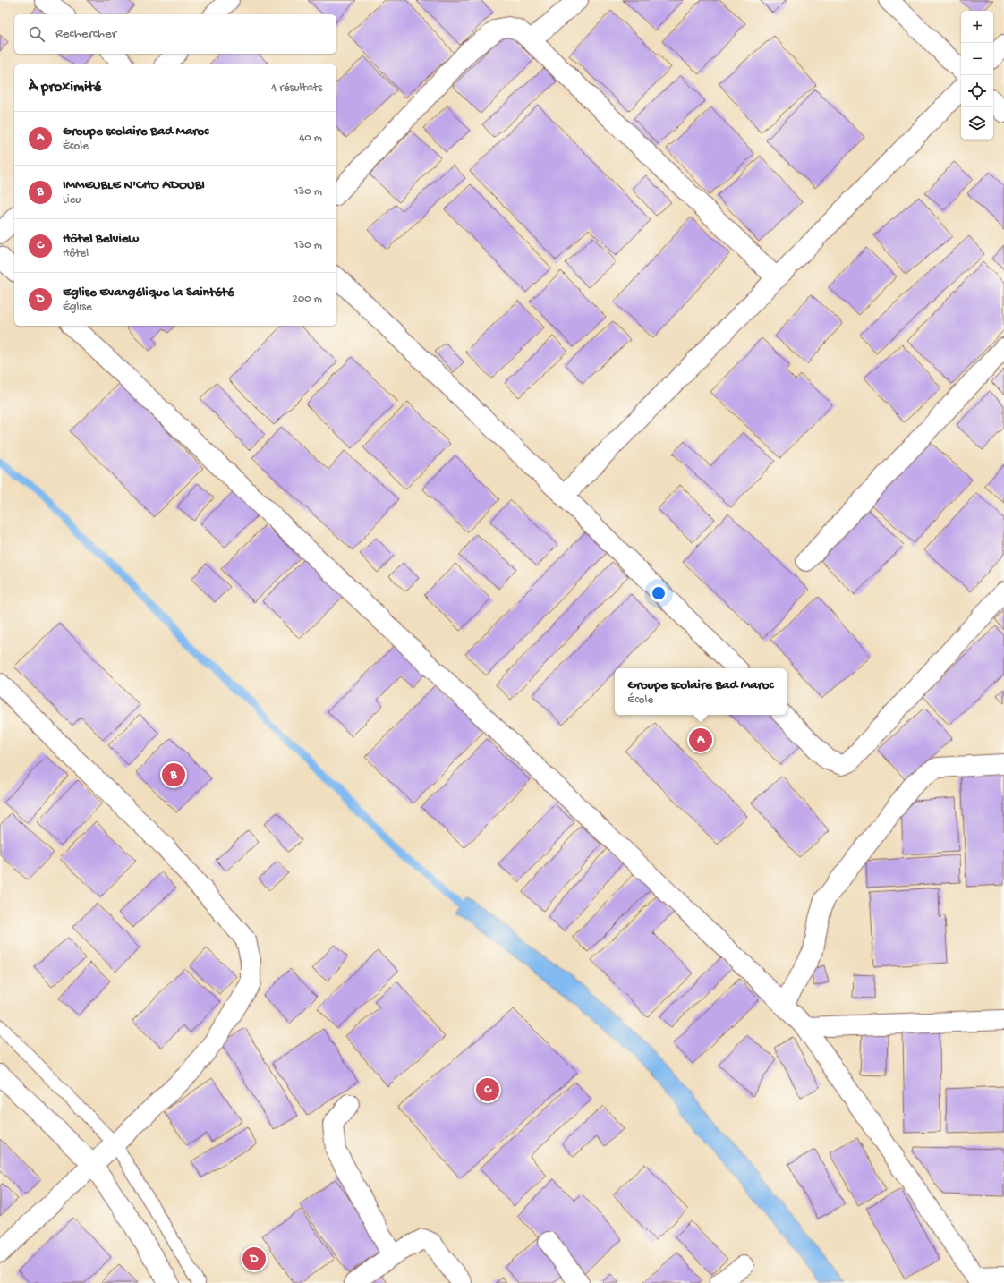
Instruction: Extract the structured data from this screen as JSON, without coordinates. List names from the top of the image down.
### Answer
{
  "page": {
    "map_buttons": ["+", "−"],
    "search": "Rechercher",
    "heading": ["À proximité", "4 résultats"],
    "list": [
      {
        "mark": "A",
        "name": "Groupe scolaire Bad Maroc",
        "note": "École",
        "value": "40 m"
      },
      {
        "mark": "B",
        "name": "IMMEUBLE N'CHO ADOUBI",
        "note": "Lieu",
        "value": "130 m"
      },
      {
        "mark": "C",
        "name": "Hôtel Belview",
        "note": "Hôtel",
        "value": "130 m"
      },
      {
        "mark": "D",
        "name": "Eglise Evangélique la Saintété",
        "note": "Église",
        "value": "200 m"
      }
    ],
    "popup": ["Groupe scolaire Bad Maroc", "École"],
    "pins": [
      "A",
      "B",
      "C",
      "D"
    ]
  }
}
